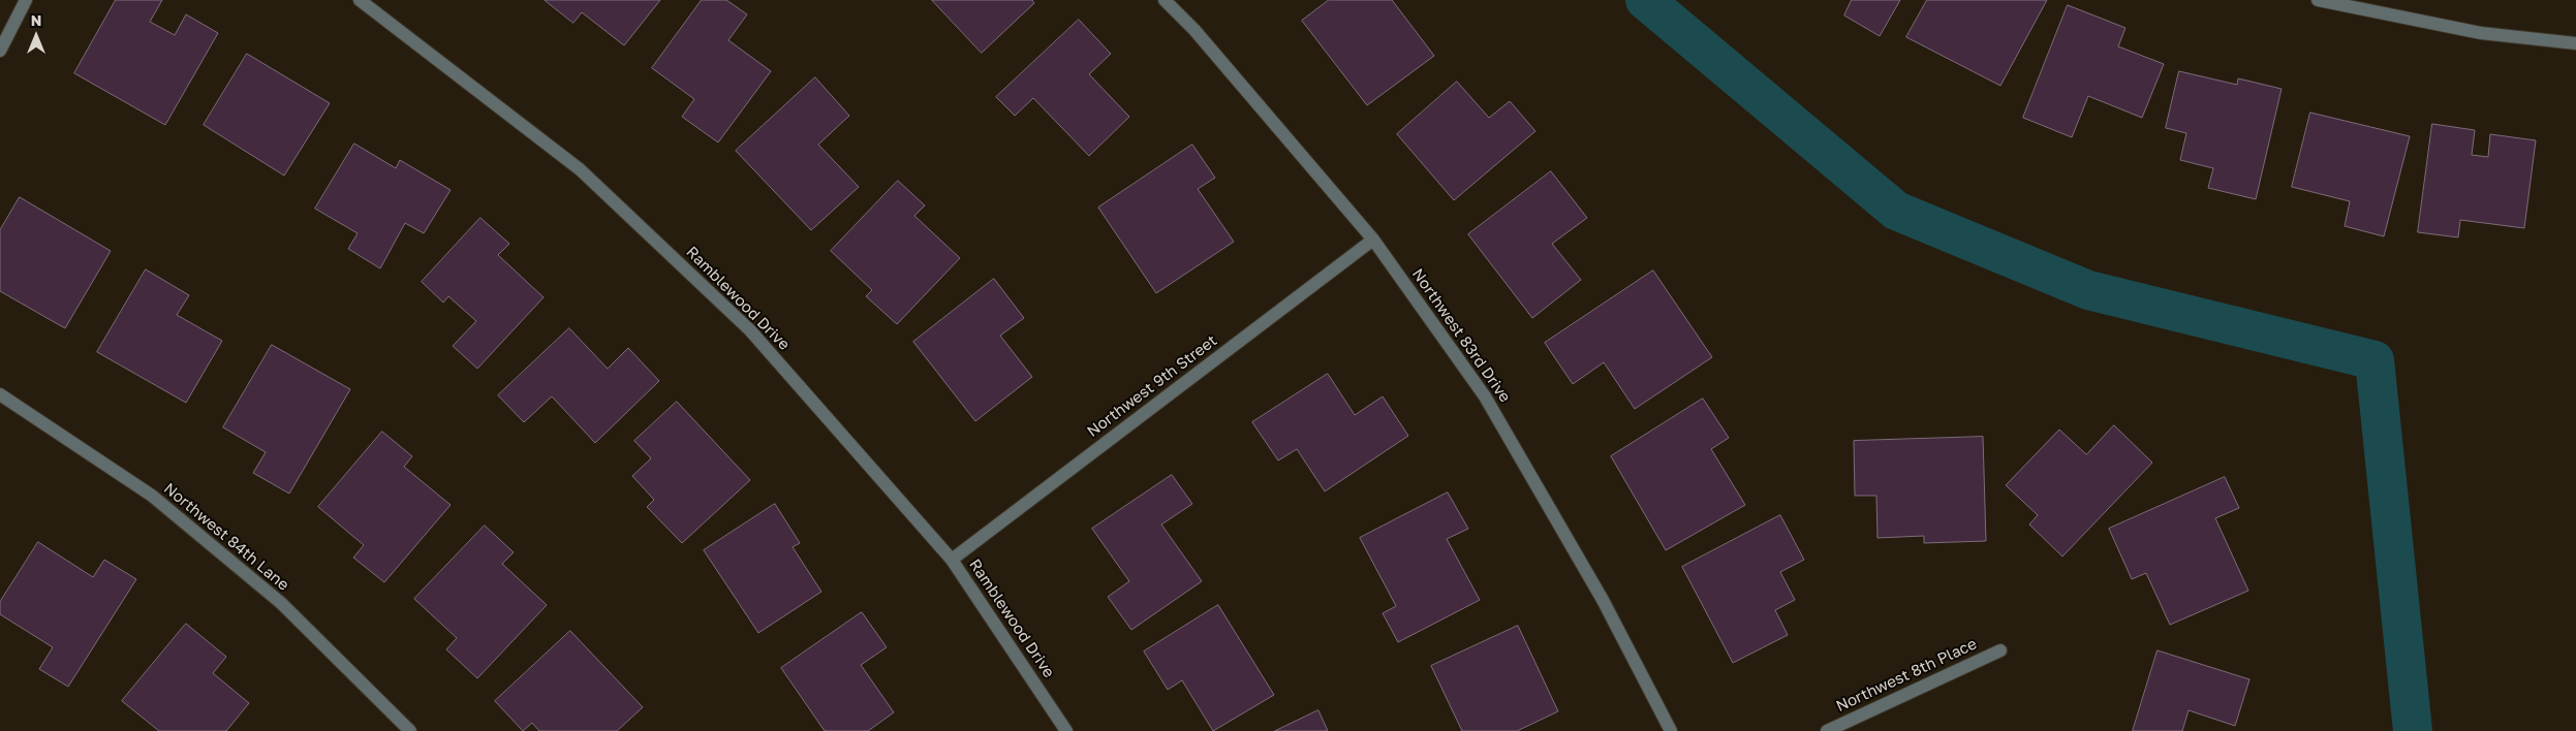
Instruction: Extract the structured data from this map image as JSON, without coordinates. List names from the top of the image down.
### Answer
{
  "streets": {
    "street": [
      "Ramblewood Drive",
      "Northwest 83rd Drive",
      "Northwest 9th Street",
      "Northwest 84th Lane",
      "Northwest 8th Place"
    ]
  },
  "crossings": [
    ["Ramblewood Drive", "Northwest 9th Street"],
    ["Northwest 83rd Drive", "Northwest 9th Street"]
  ],
  "north": "top"
}
